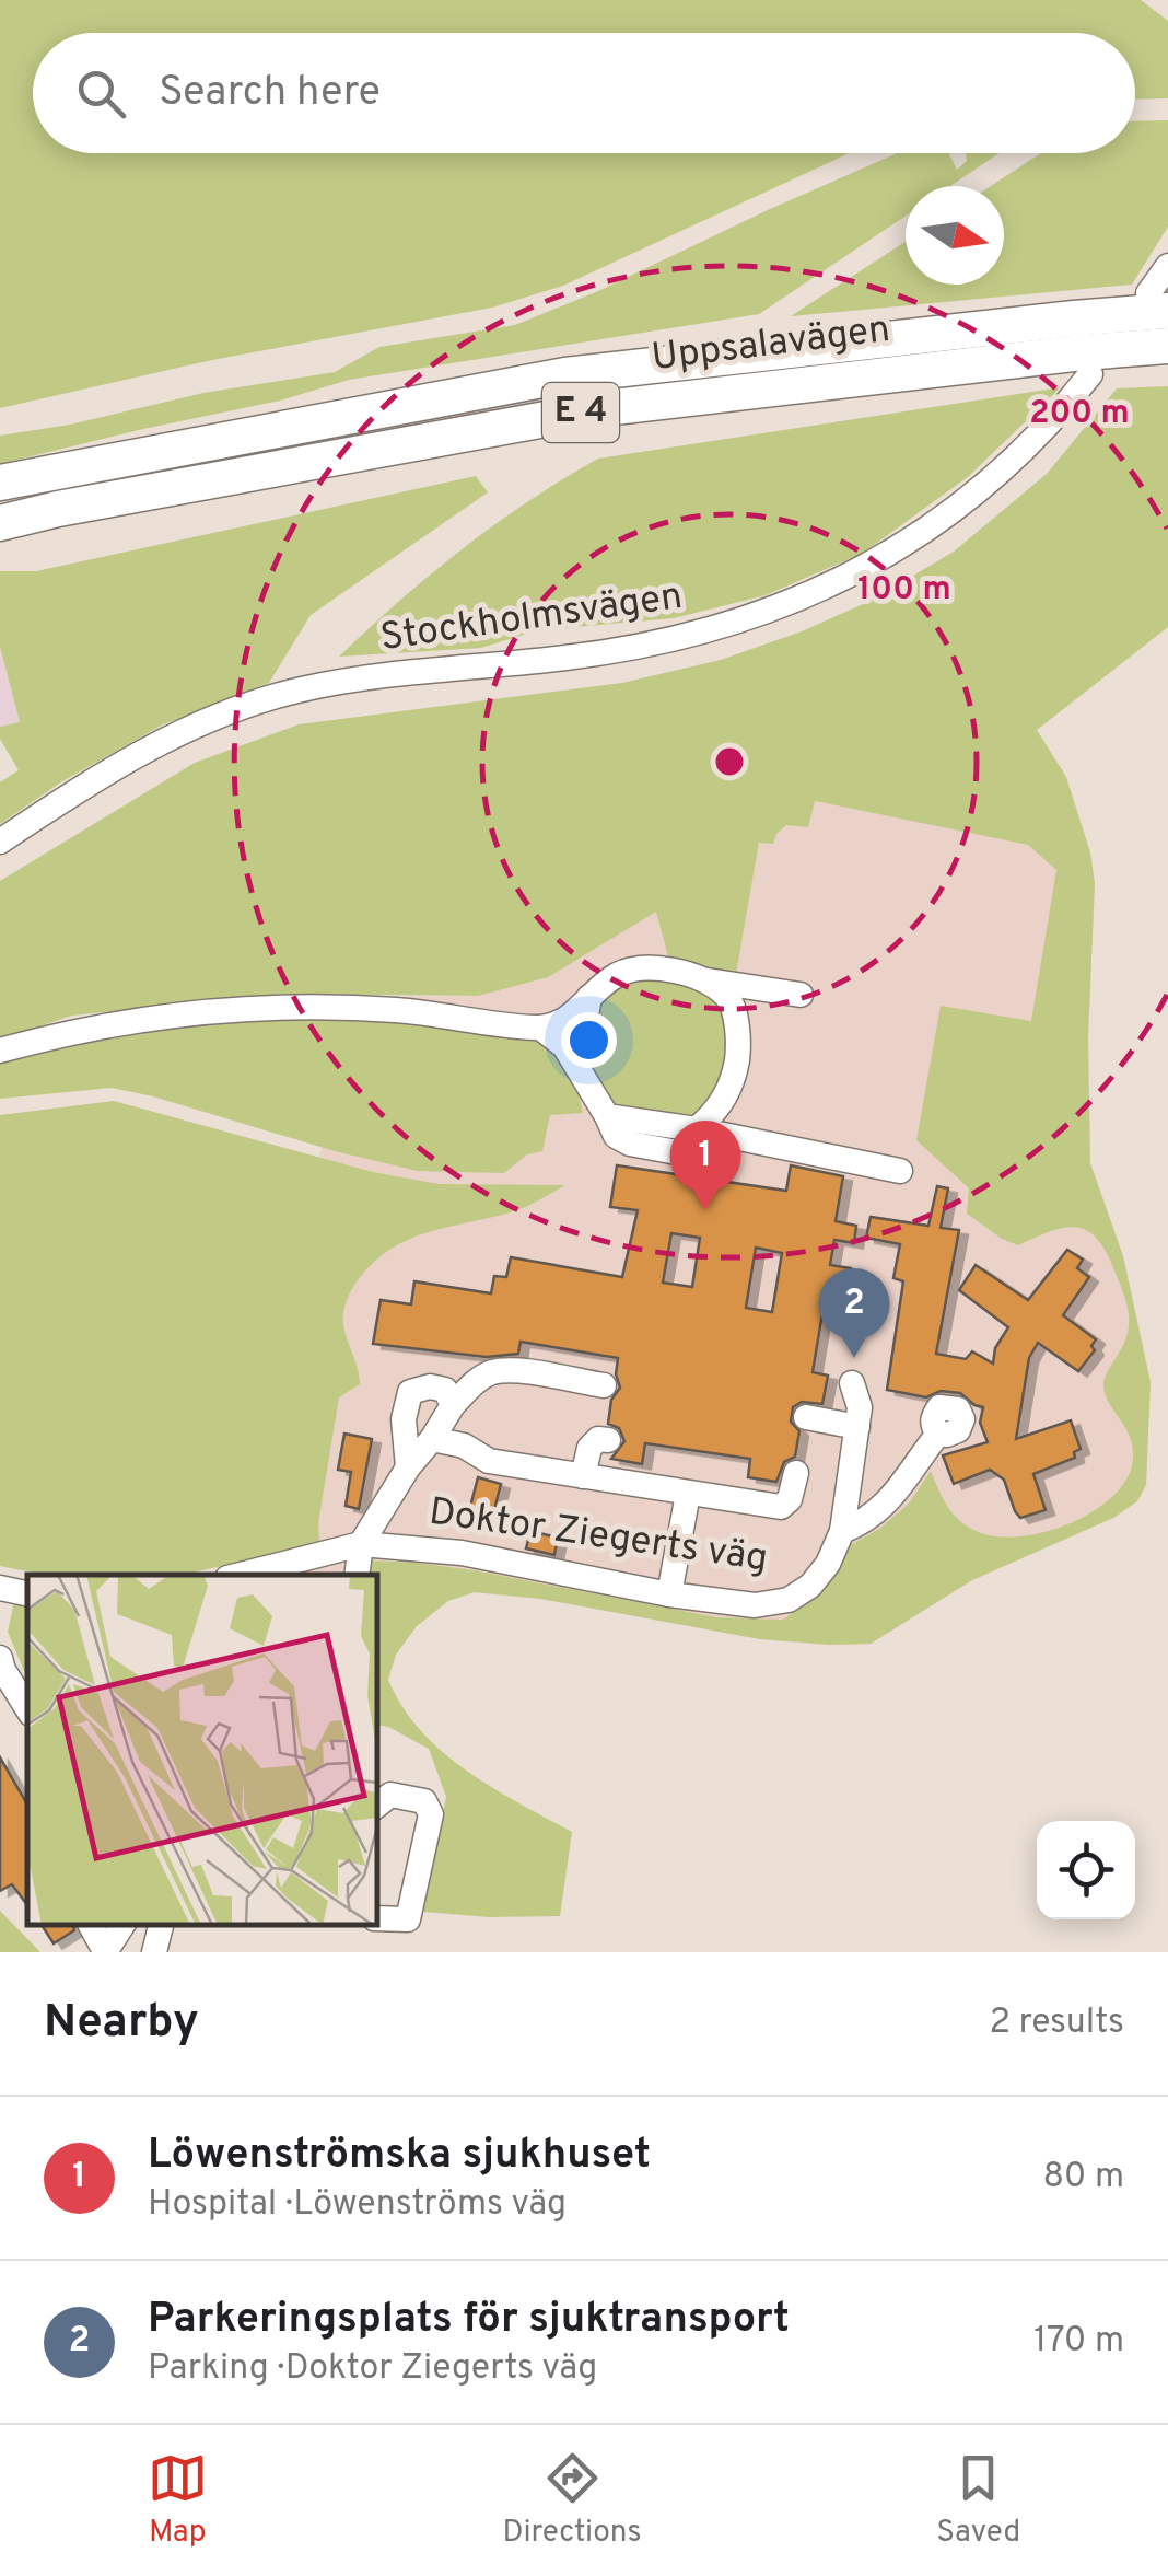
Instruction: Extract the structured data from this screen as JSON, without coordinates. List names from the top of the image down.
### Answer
{
  "streets": {
    "highway": ["Uppsalavägen", "E 4"],
    "street": ["Stockholmsvägen", "Doktor Ziegerts väg"]
  },
  "north": "right",
  "page": {
    "search": "Search here",
    "pins": ["1", "2"],
    "heading": ["Nearby", "2 results"],
    "list": [
      {
        "mark": "1",
        "name": "Löwenströmska sjukhuset",
        "note": "Hospital · Löwenströms väg",
        "value": "80 m"
      },
      {
        "mark": "2",
        "name": "Parkeringsplats för sjuktransport",
        "note": "Parking · Doktor Ziegerts väg",
        "value": "170 m"
      }
    ],
    "nav": ["Map", "Directions", "Saved"]
  },
  "rings": ["200 m", "100 m"]
}
